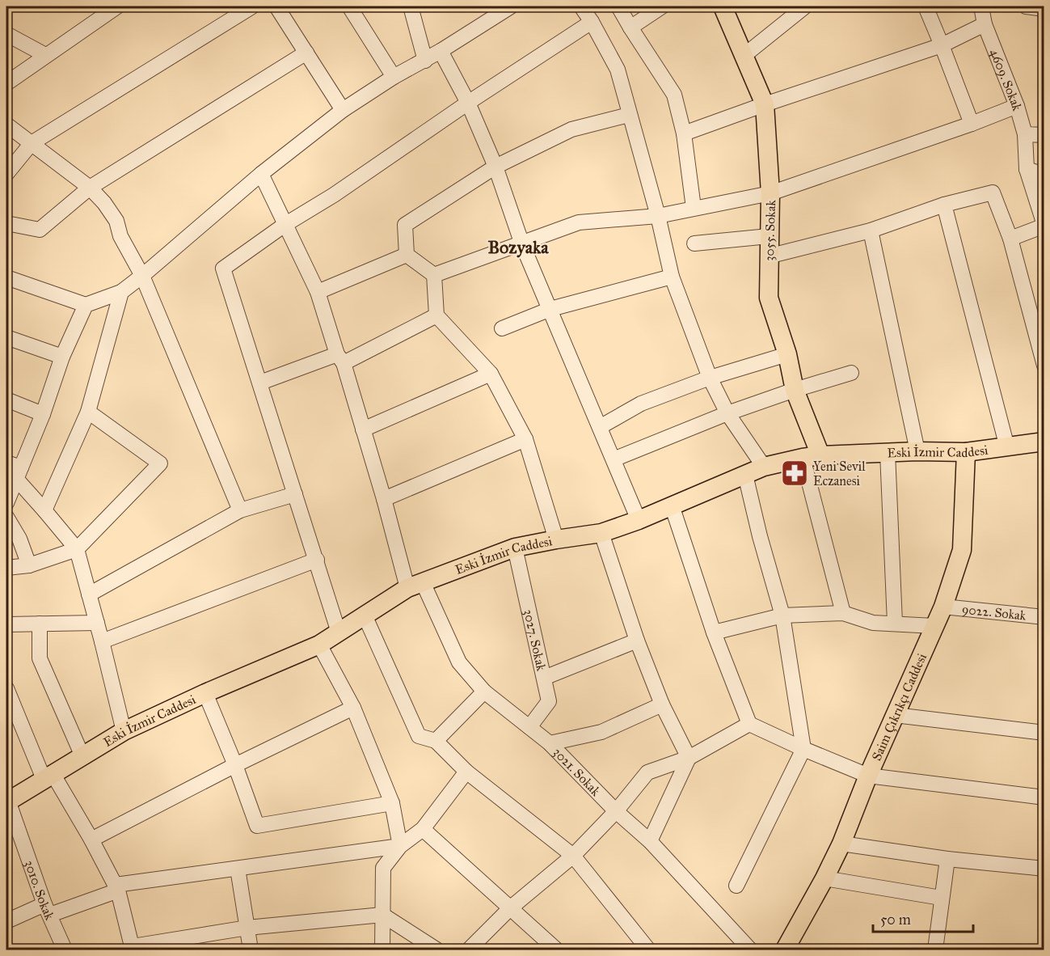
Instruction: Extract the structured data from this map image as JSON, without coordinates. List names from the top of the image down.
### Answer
{
  "streets": {
    "main road": ["3055. Sokak", "Eski İzmir Caddesi", "Saim Çıkrıkçı Caddesi"],
    "street": [
      "4609. Sokak",
      "9022. Sokak",
      "3027. Sokak",
      "3021. Sokak",
      "3010. Sokak"
    ]
  },
  "crossings": [
    ["3055. Sokak", "Eski İzmir Caddesi"],
    ["Eski İzmir Caddesi", "3027. Sokak"],
    ["Eski İzmir Caddesi", "Saim Çıkrıkçı Caddesi"],
    ["Eski İzmir Caddesi", "3021. Sokak"],
    ["Eski İzmir Caddesi", "3010. Sokak"],
    ["9022. Sokak", "Saim Çıkrıkçı Caddesi"],
    ["3027. Sokak", "3021. Sokak"]
  ],
  "districts": ["Bozyaka"],
  "places": {
    "pharmacy": ["Yeni Sevil Eczanesi"]
  },
  "scale_bar": "50 m"
}
